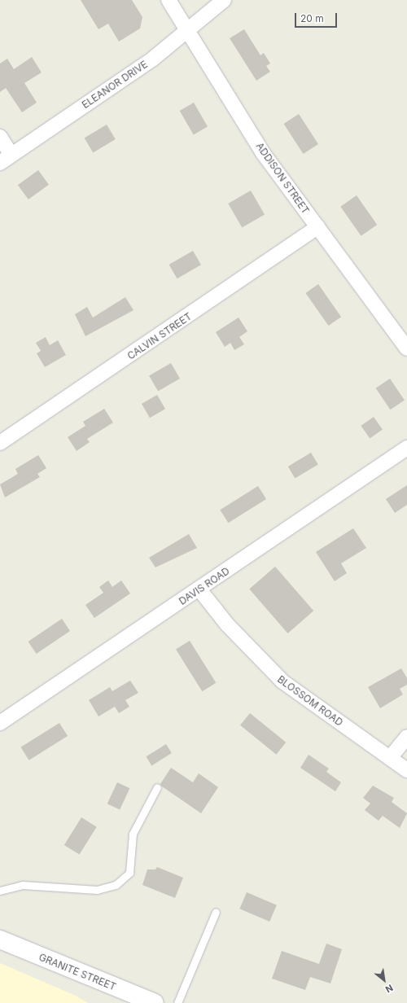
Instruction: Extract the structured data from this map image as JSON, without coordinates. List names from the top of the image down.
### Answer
{
  "streets": {
    "main road": ["GRANITE STREET"],
    "street": [
      "ELEANOR DRIVE",
      "ADDISON STREET",
      "CALVIN STREET",
      "DAVIS ROAD",
      "BLOSSOM ROAD"
    ]
  },
  "crossings": [
    ["ELEANOR DRIVE", "ADDISON STREET"],
    ["ADDISON STREET", "CALVIN STREET"],
    ["DAVIS ROAD", "BLOSSOM ROAD"]
  ],
  "scale_bar": "20 m",
  "north": "bottom right"
}
